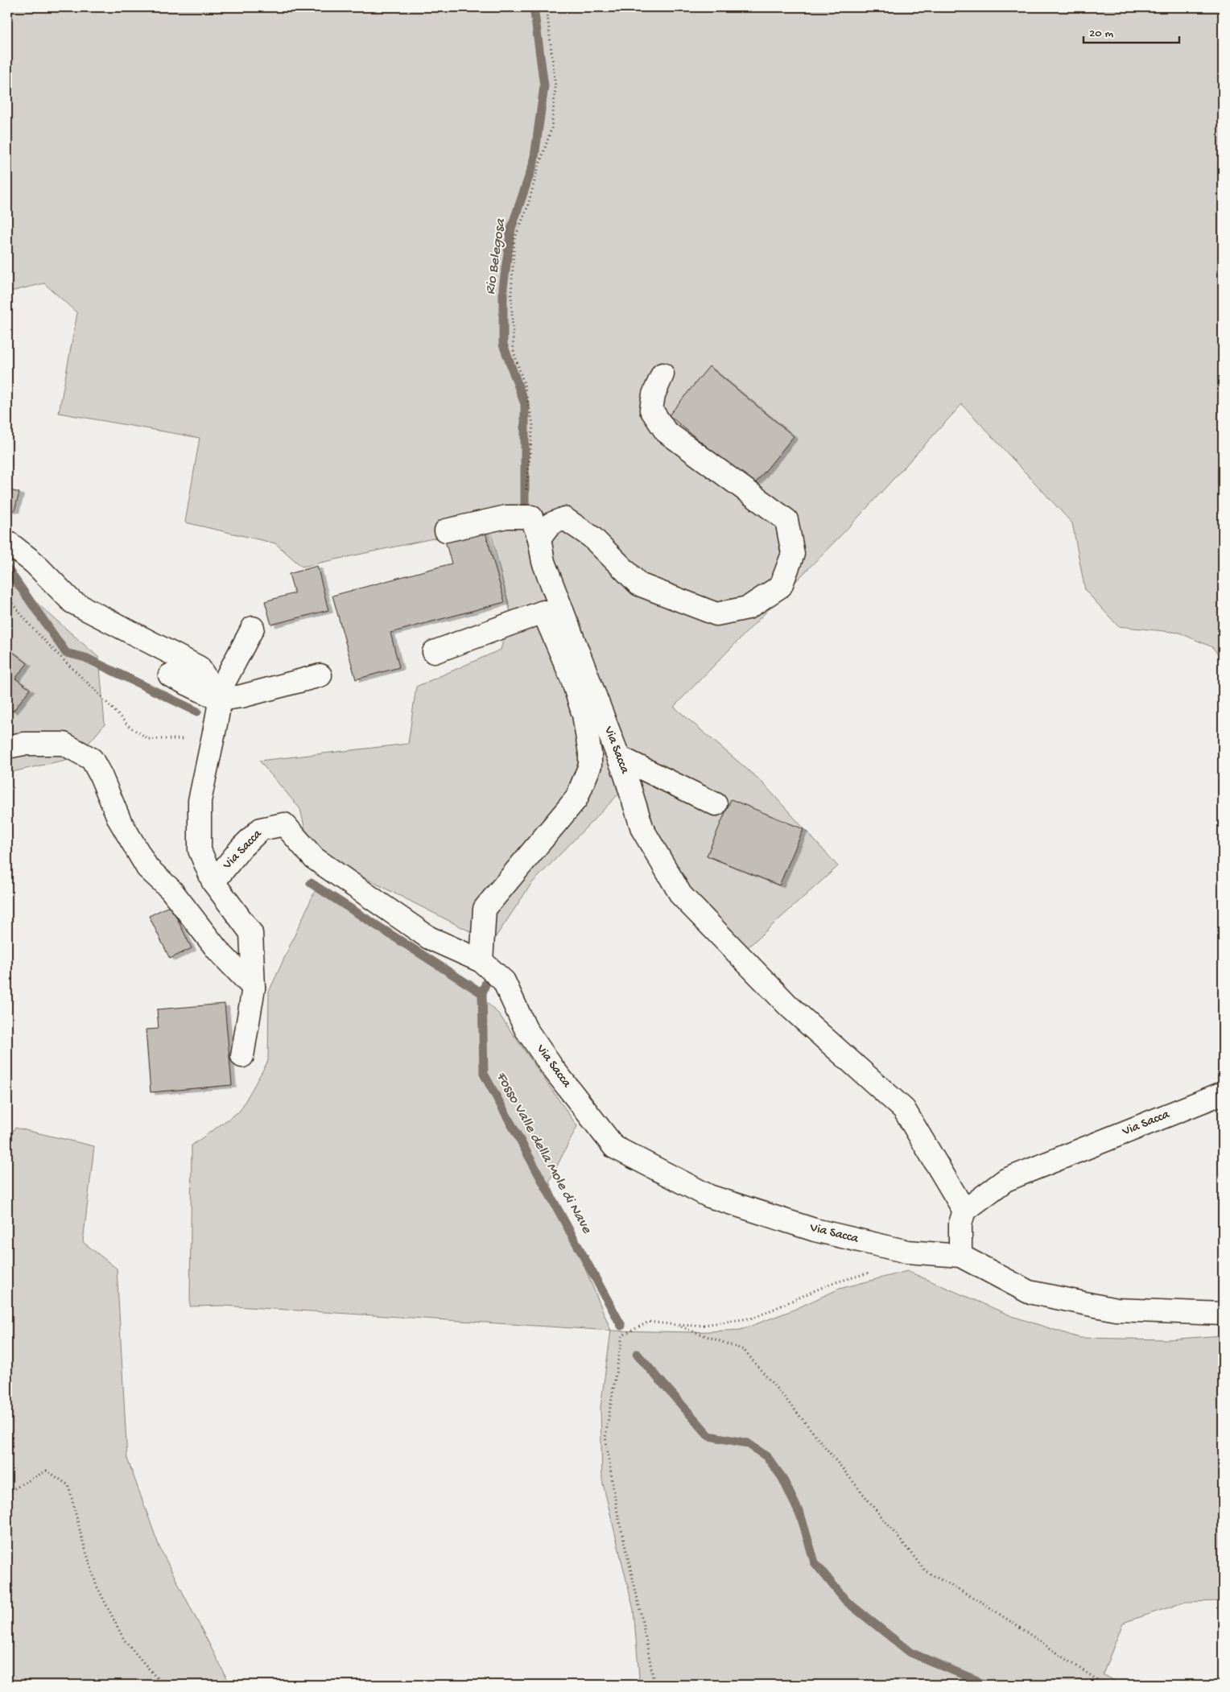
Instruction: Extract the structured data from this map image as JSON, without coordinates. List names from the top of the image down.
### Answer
{
  "streets": {
    "street": ["Via Sacca"]
  },
  "water": ["Rio Belegosa", "Fosso Valle della Mole di Nave"],
  "scale_bar": "20 m"
}
